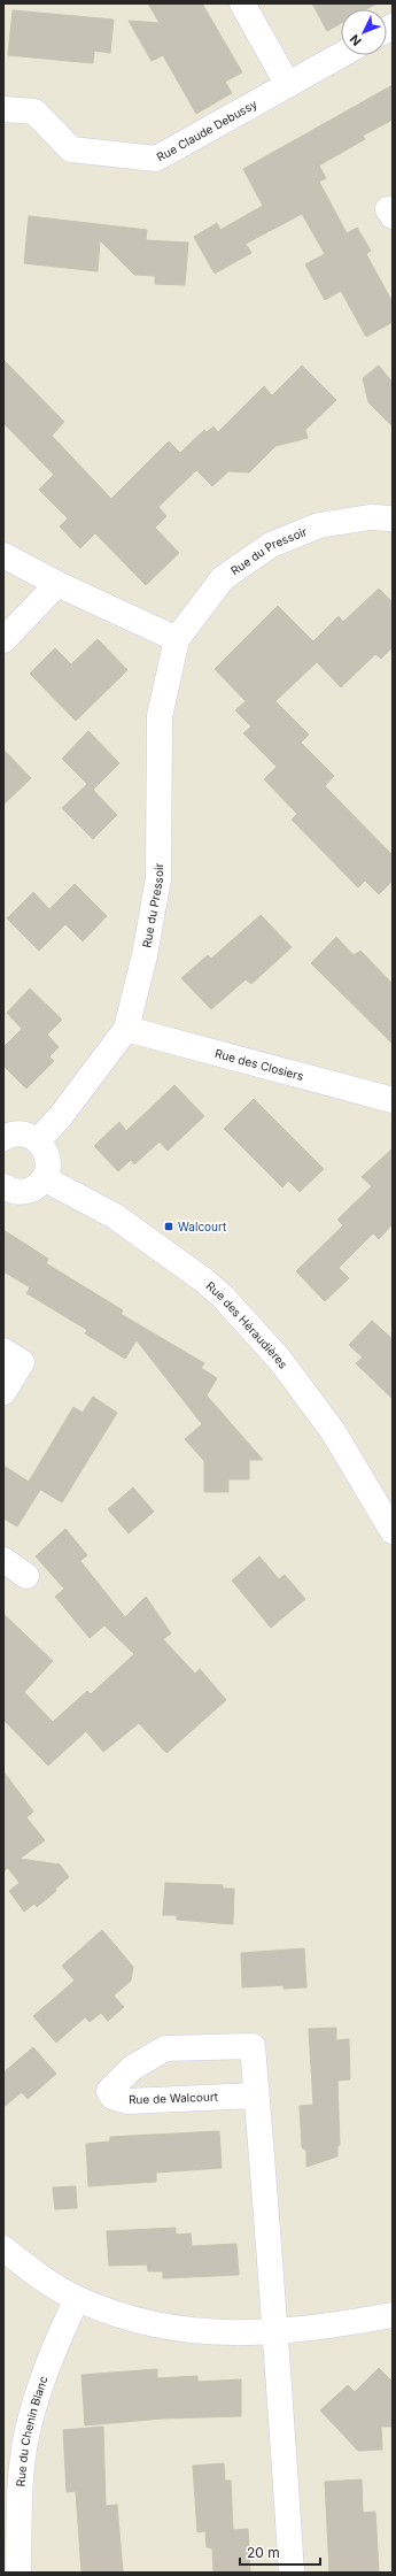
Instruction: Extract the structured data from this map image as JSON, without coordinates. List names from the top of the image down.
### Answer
{
  "streets": {
    "street": [
      "Rue Claude Debussy",
      "Rue du Pressoir",
      "Rue des Closiers",
      "Rue des Héraudières",
      "Rue de Walcourt",
      "Rue du Chenin Blanc"
    ]
  },
  "crossings": [
    ["Rue du Pressoir", "Rue des Closiers"]
  ],
  "places": {
    "transit": ["Walcourt"]
  },
  "scale_bar": "20 m",
  "north": "bottom left"
}
